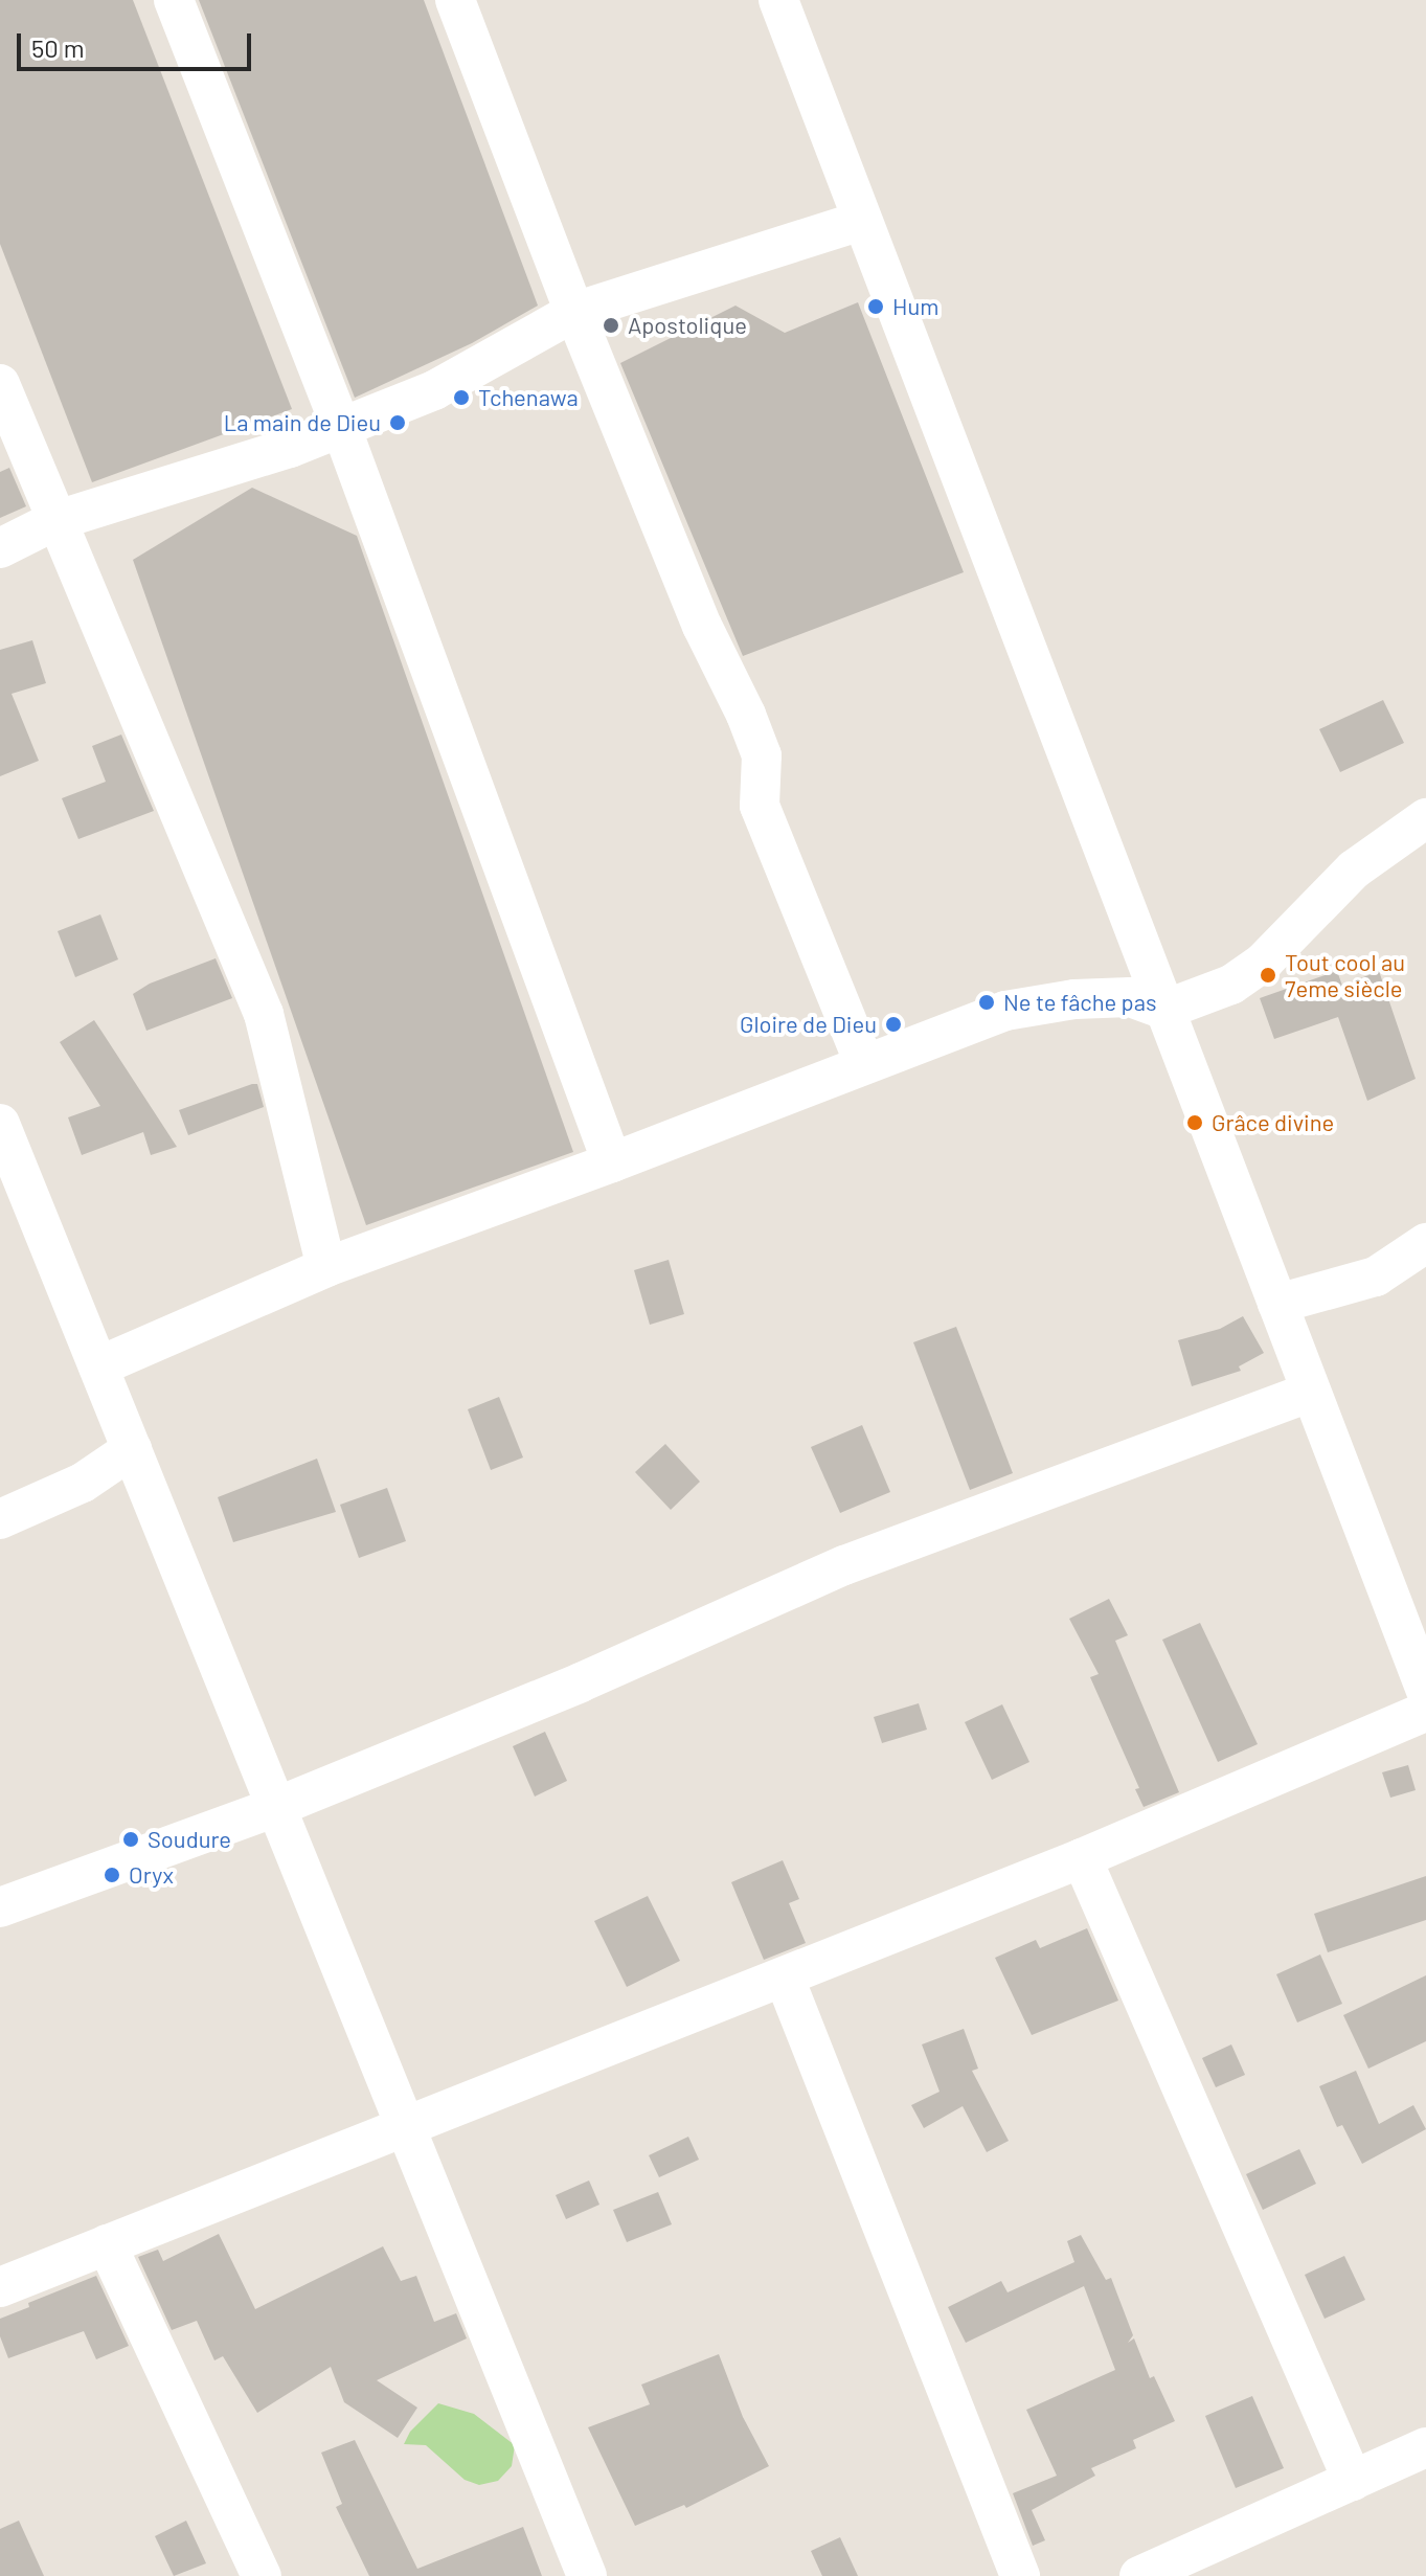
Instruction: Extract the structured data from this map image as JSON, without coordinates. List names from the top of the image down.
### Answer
{
  "places": [
    "Hum",
    "Apostolique",
    "Tchenawa",
    "La main de Dieu",
    "Tout cool au 7eme siècle",
    "Ne te fâche pas",
    "Gloire de Dieu",
    "Grâce divine",
    "Soudure",
    "Oryx"
  ],
  "scale_bar": "50 m"
}
